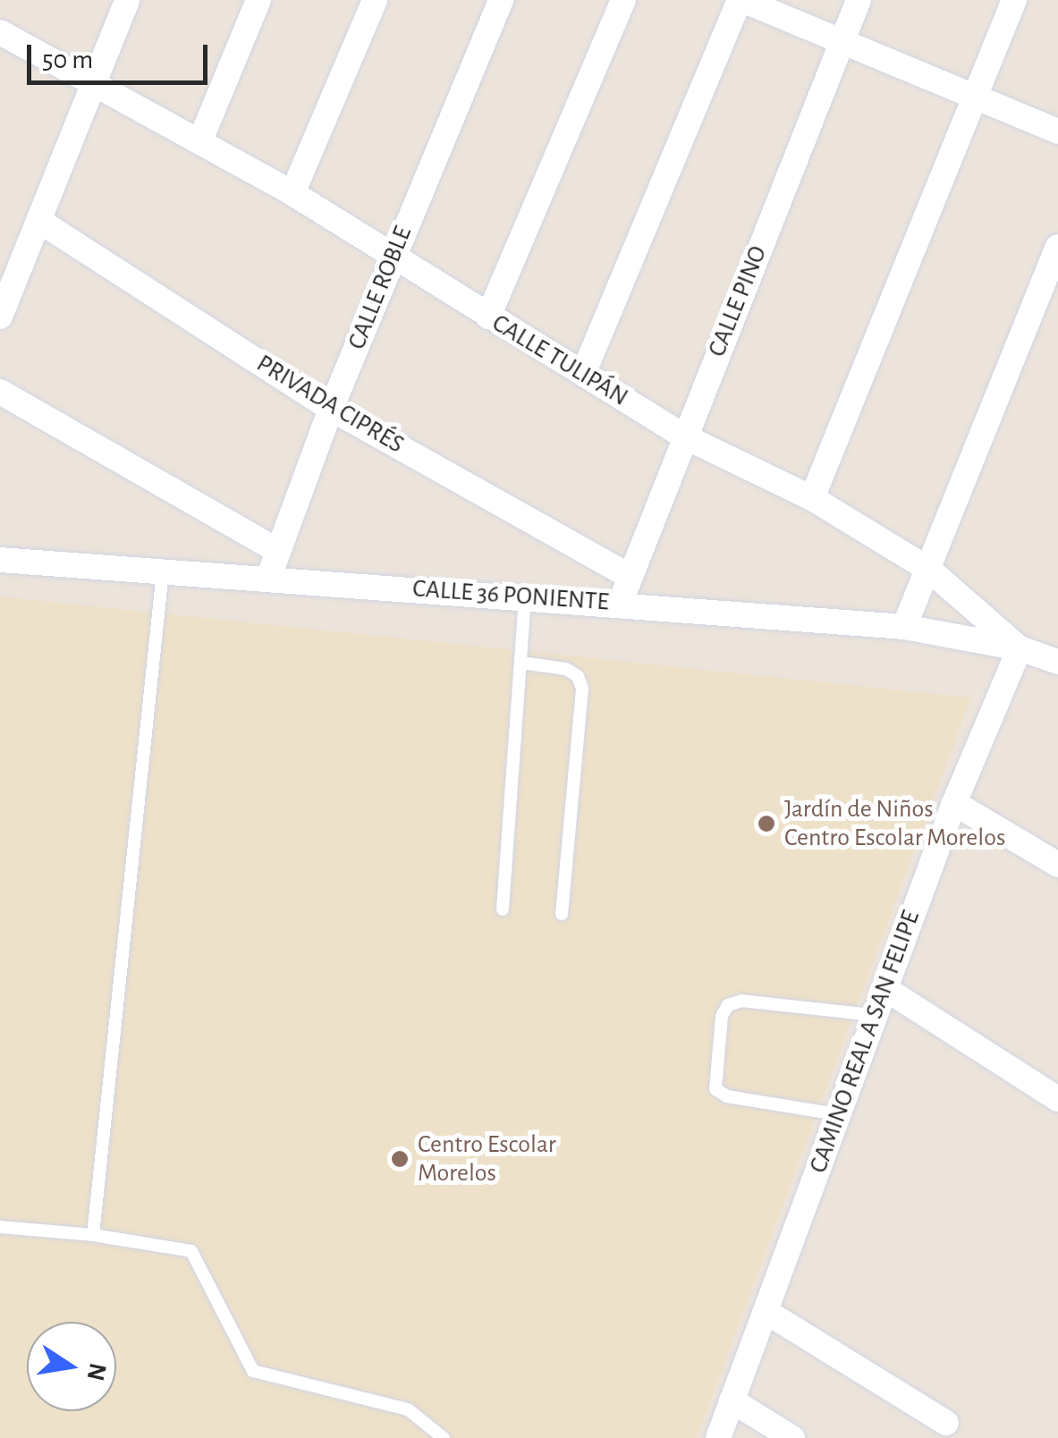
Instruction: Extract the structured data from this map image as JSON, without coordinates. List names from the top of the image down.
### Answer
{
  "streets": {
    "street": [
      "CALLE ROBLE",
      "CALLE PINO",
      "CALLE TULIPÁN",
      "PRIVADA CIPRÉS",
      "CALLE 36 PONIENTE",
      "CAMINO REAL A SAN FELIPE"
    ]
  },
  "crossings": [
    ["CALLE ROBLE", "CALLE TULIPÁN"],
    ["CALLE ROBLE", "PRIVADA CIPRÉS"],
    ["CALLE ROBLE", "CALLE 36 PONIENTE"],
    ["CALLE PINO", "CALLE TULIPÁN"],
    ["CALLE PINO", "PRIVADA CIPRÉS"],
    ["CALLE PINO", "CALLE 36 PONIENTE"],
    ["CALLE TULIPÁN", "CALLE 36 PONIENTE"],
    ["CALLE TULIPÁN", "CAMINO REAL A SAN FELIPE"],
    ["CALLE 36 PONIENTE", "CAMINO REAL A SAN FELIPE"]
  ],
  "places": ["Jardín de Niños Centro Escolar Morelos", "Centro Escolar Morelos"],
  "scale_bar": "50 m",
  "north": "right"
}
